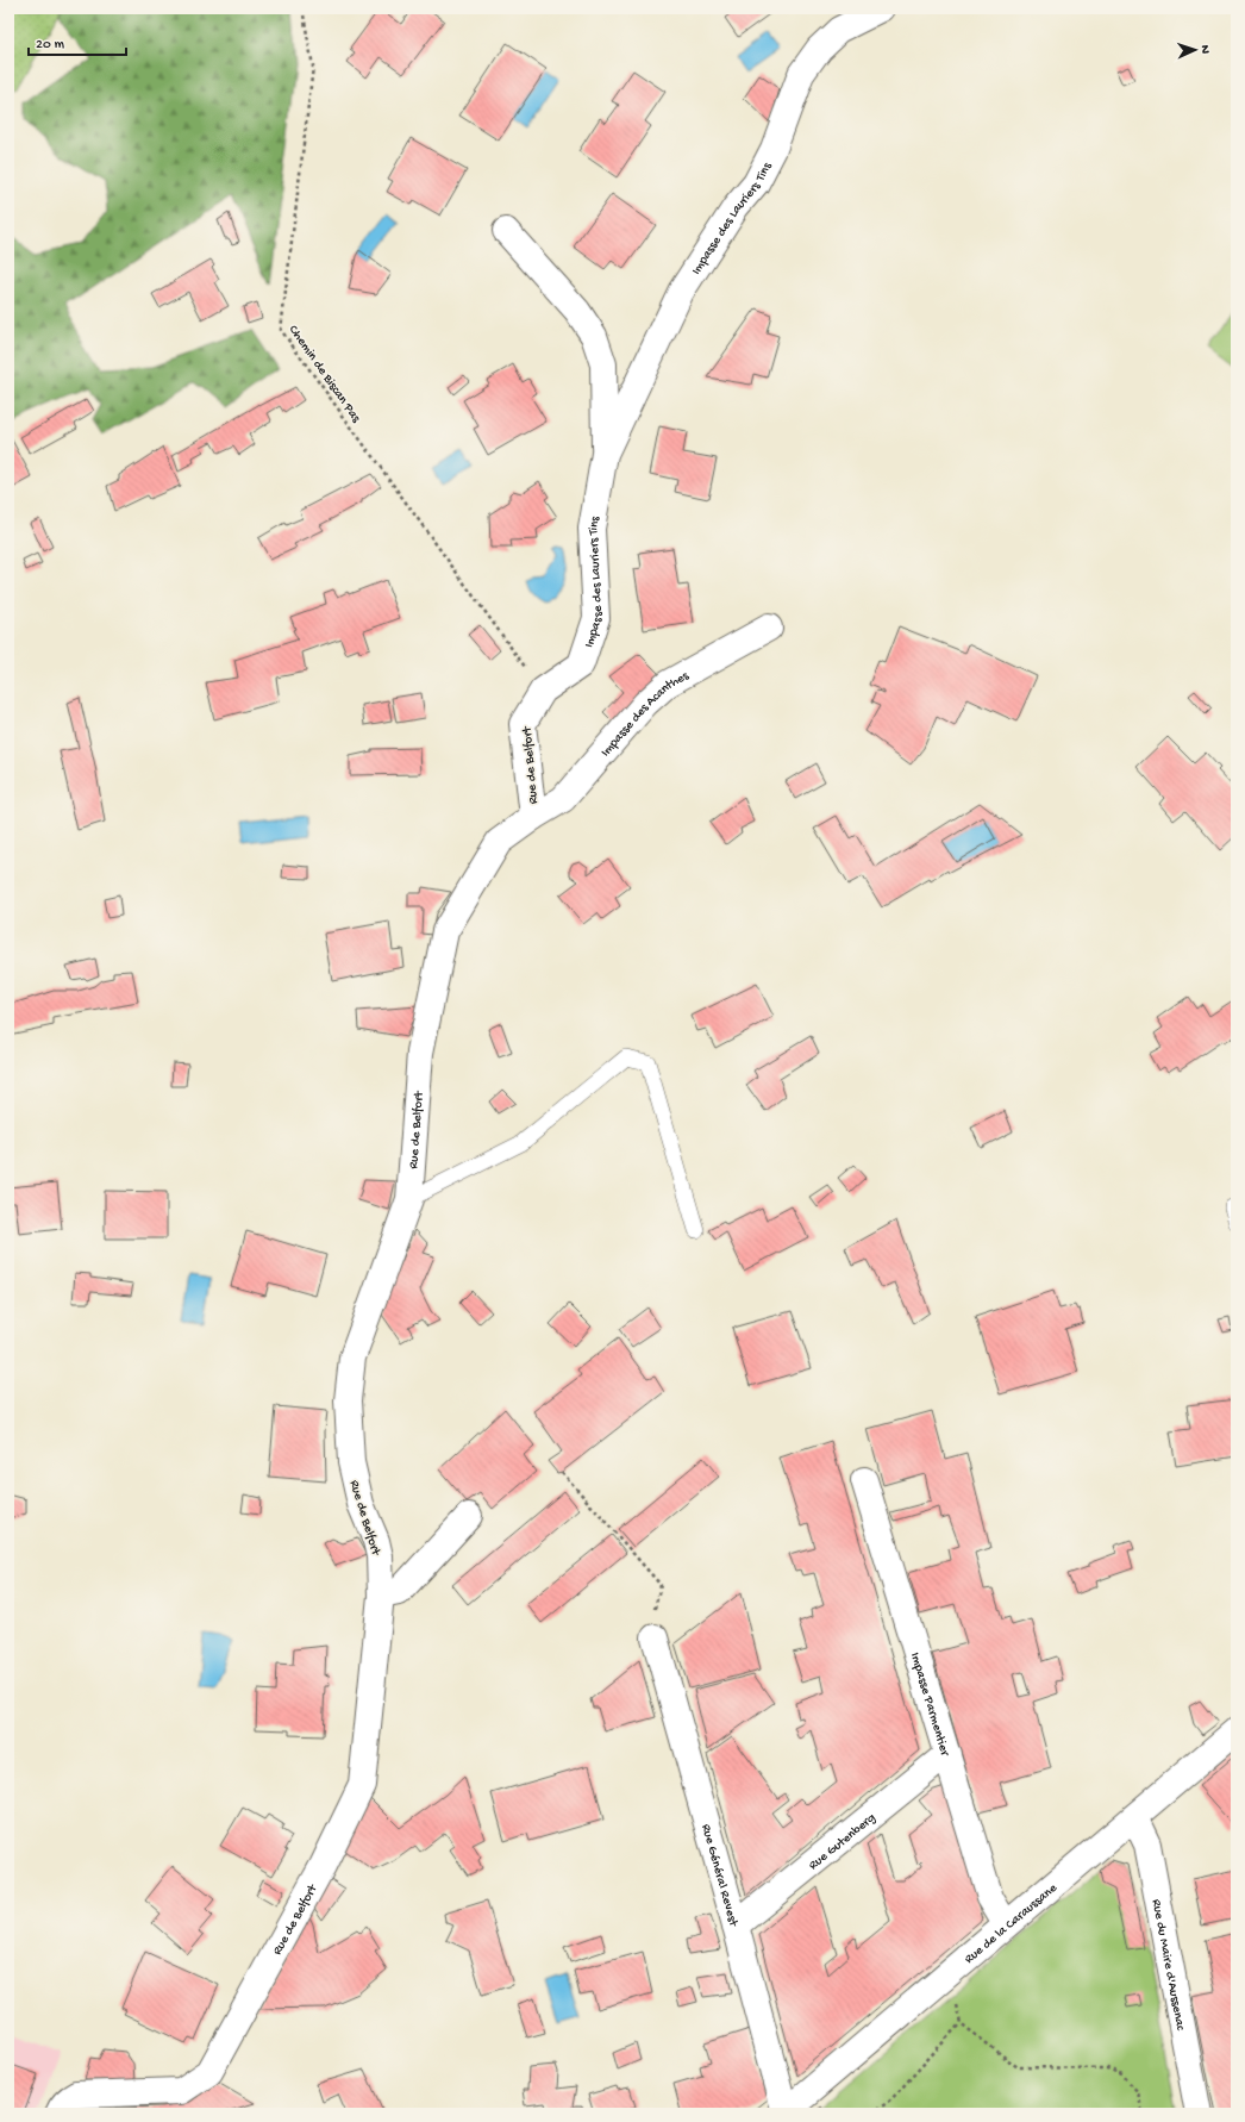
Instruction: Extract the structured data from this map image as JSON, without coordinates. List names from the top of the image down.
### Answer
{
  "streets": {
    "street": [
      "Impasse des Lauriers Tins",
      "Impasse des Acanthes",
      "Rue de Belfort",
      "Impasse Parmentier",
      "Rue Gutenberg",
      "Rue Général Revest",
      "Rue de la Caraussane",
      "Rue du Maire d'Aussenac"
    ],
    "path": ["Chemin de Biscan Pas"]
  },
  "crossings": [
    ["Impasse des Lauriers Tins", "Chemin de Biscan Pas"],
    ["Impasse des Lauriers Tins", "Rue de Belfort"],
    ["Chemin de Biscan Pas", "Rue de Belfort"],
    ["Impasse des Acanthes", "Rue de Belfort"],
    ["Impasse Parmentier", "Rue Gutenberg"],
    ["Impasse Parmentier", "Rue de la Caraussane"],
    ["Rue Gutenberg", "Rue Général Revest"],
    ["Rue Général Revest", "Rue de la Caraussane"],
    ["Rue de la Caraussane", "Rue du Maire d'Aussenac"]
  ],
  "scale_bar": "20 m",
  "north": "right"
}
